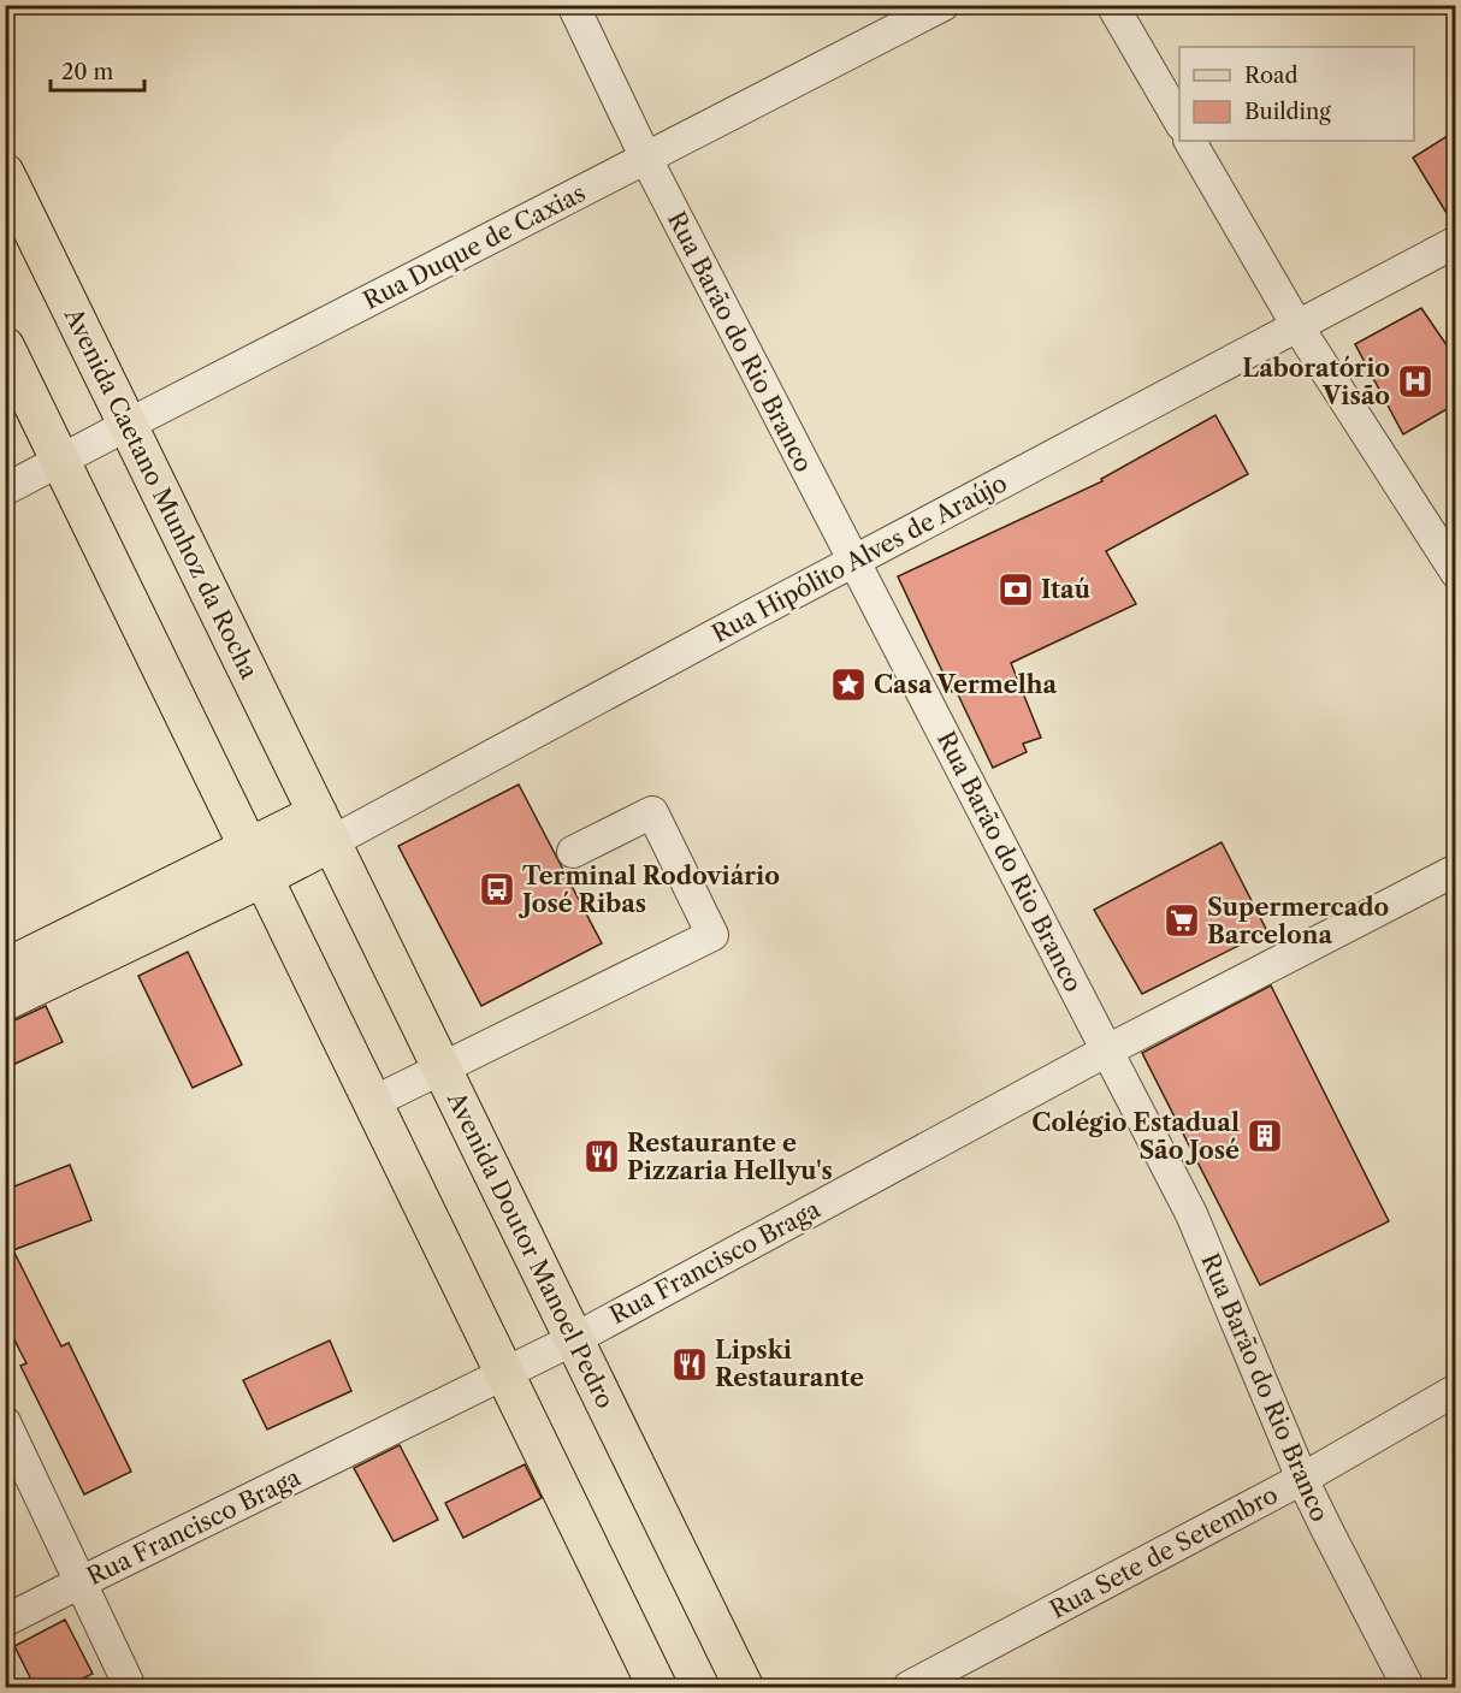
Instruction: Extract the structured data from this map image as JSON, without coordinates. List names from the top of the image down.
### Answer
{
  "streets": {
    "main road": ["Avenida Caetano Munhoz da Rocha", "Avenida Doutor Manoel Pedro"],
    "street": [
      "Rua Duque de Caxias",
      "Rua Barão do Rio Branco",
      "Rua Hipólito Alves de Araújo",
      "Rua Francisco Braga",
      "Rua Sete de Setembro"
    ]
  },
  "crossings": [
    ["Rua Duque de Caxias", "Rua Barão do Rio Branco"],
    ["Rua Duque de Caxias", "Avenida Caetano Munhoz da Rocha"],
    ["Rua Barão do Rio Branco", "Rua Hipólito Alves de Araújo"],
    ["Rua Barão do Rio Branco", "Rua Francisco Braga"],
    ["Rua Barão do Rio Branco", "Rua Sete de Setembro"],
    ["Avenida Caetano Munhoz da Rocha", "Rua Hipólito Alves de Araújo"],
    ["Avenida Caetano Munhoz da Rocha", "Avenida Doutor Manoel Pedro"],
    ["Rua Hipólito Alves de Araújo", "Avenida Doutor Manoel Pedro"],
    ["Avenida Doutor Manoel Pedro", "Rua Francisco Braga"]
  ],
  "places": {
    "hospital": ["Laboratório Visão"],
    "bank": ["Itaú"],
    "place": ["Casa Vermelha"],
    "bus stop": ["Terminal Rodoviário José Ribas"],
    "supermarket": ["Supermercado Barcelona"],
    "building": ["Colégio Estadual São José"],
    "restaurant": ["Restaurante e Pizzaria Hellyu's", "Lipski Restaurante"]
  },
  "legend": ["Road", "Building"],
  "scale_bar": "20 m"
}
